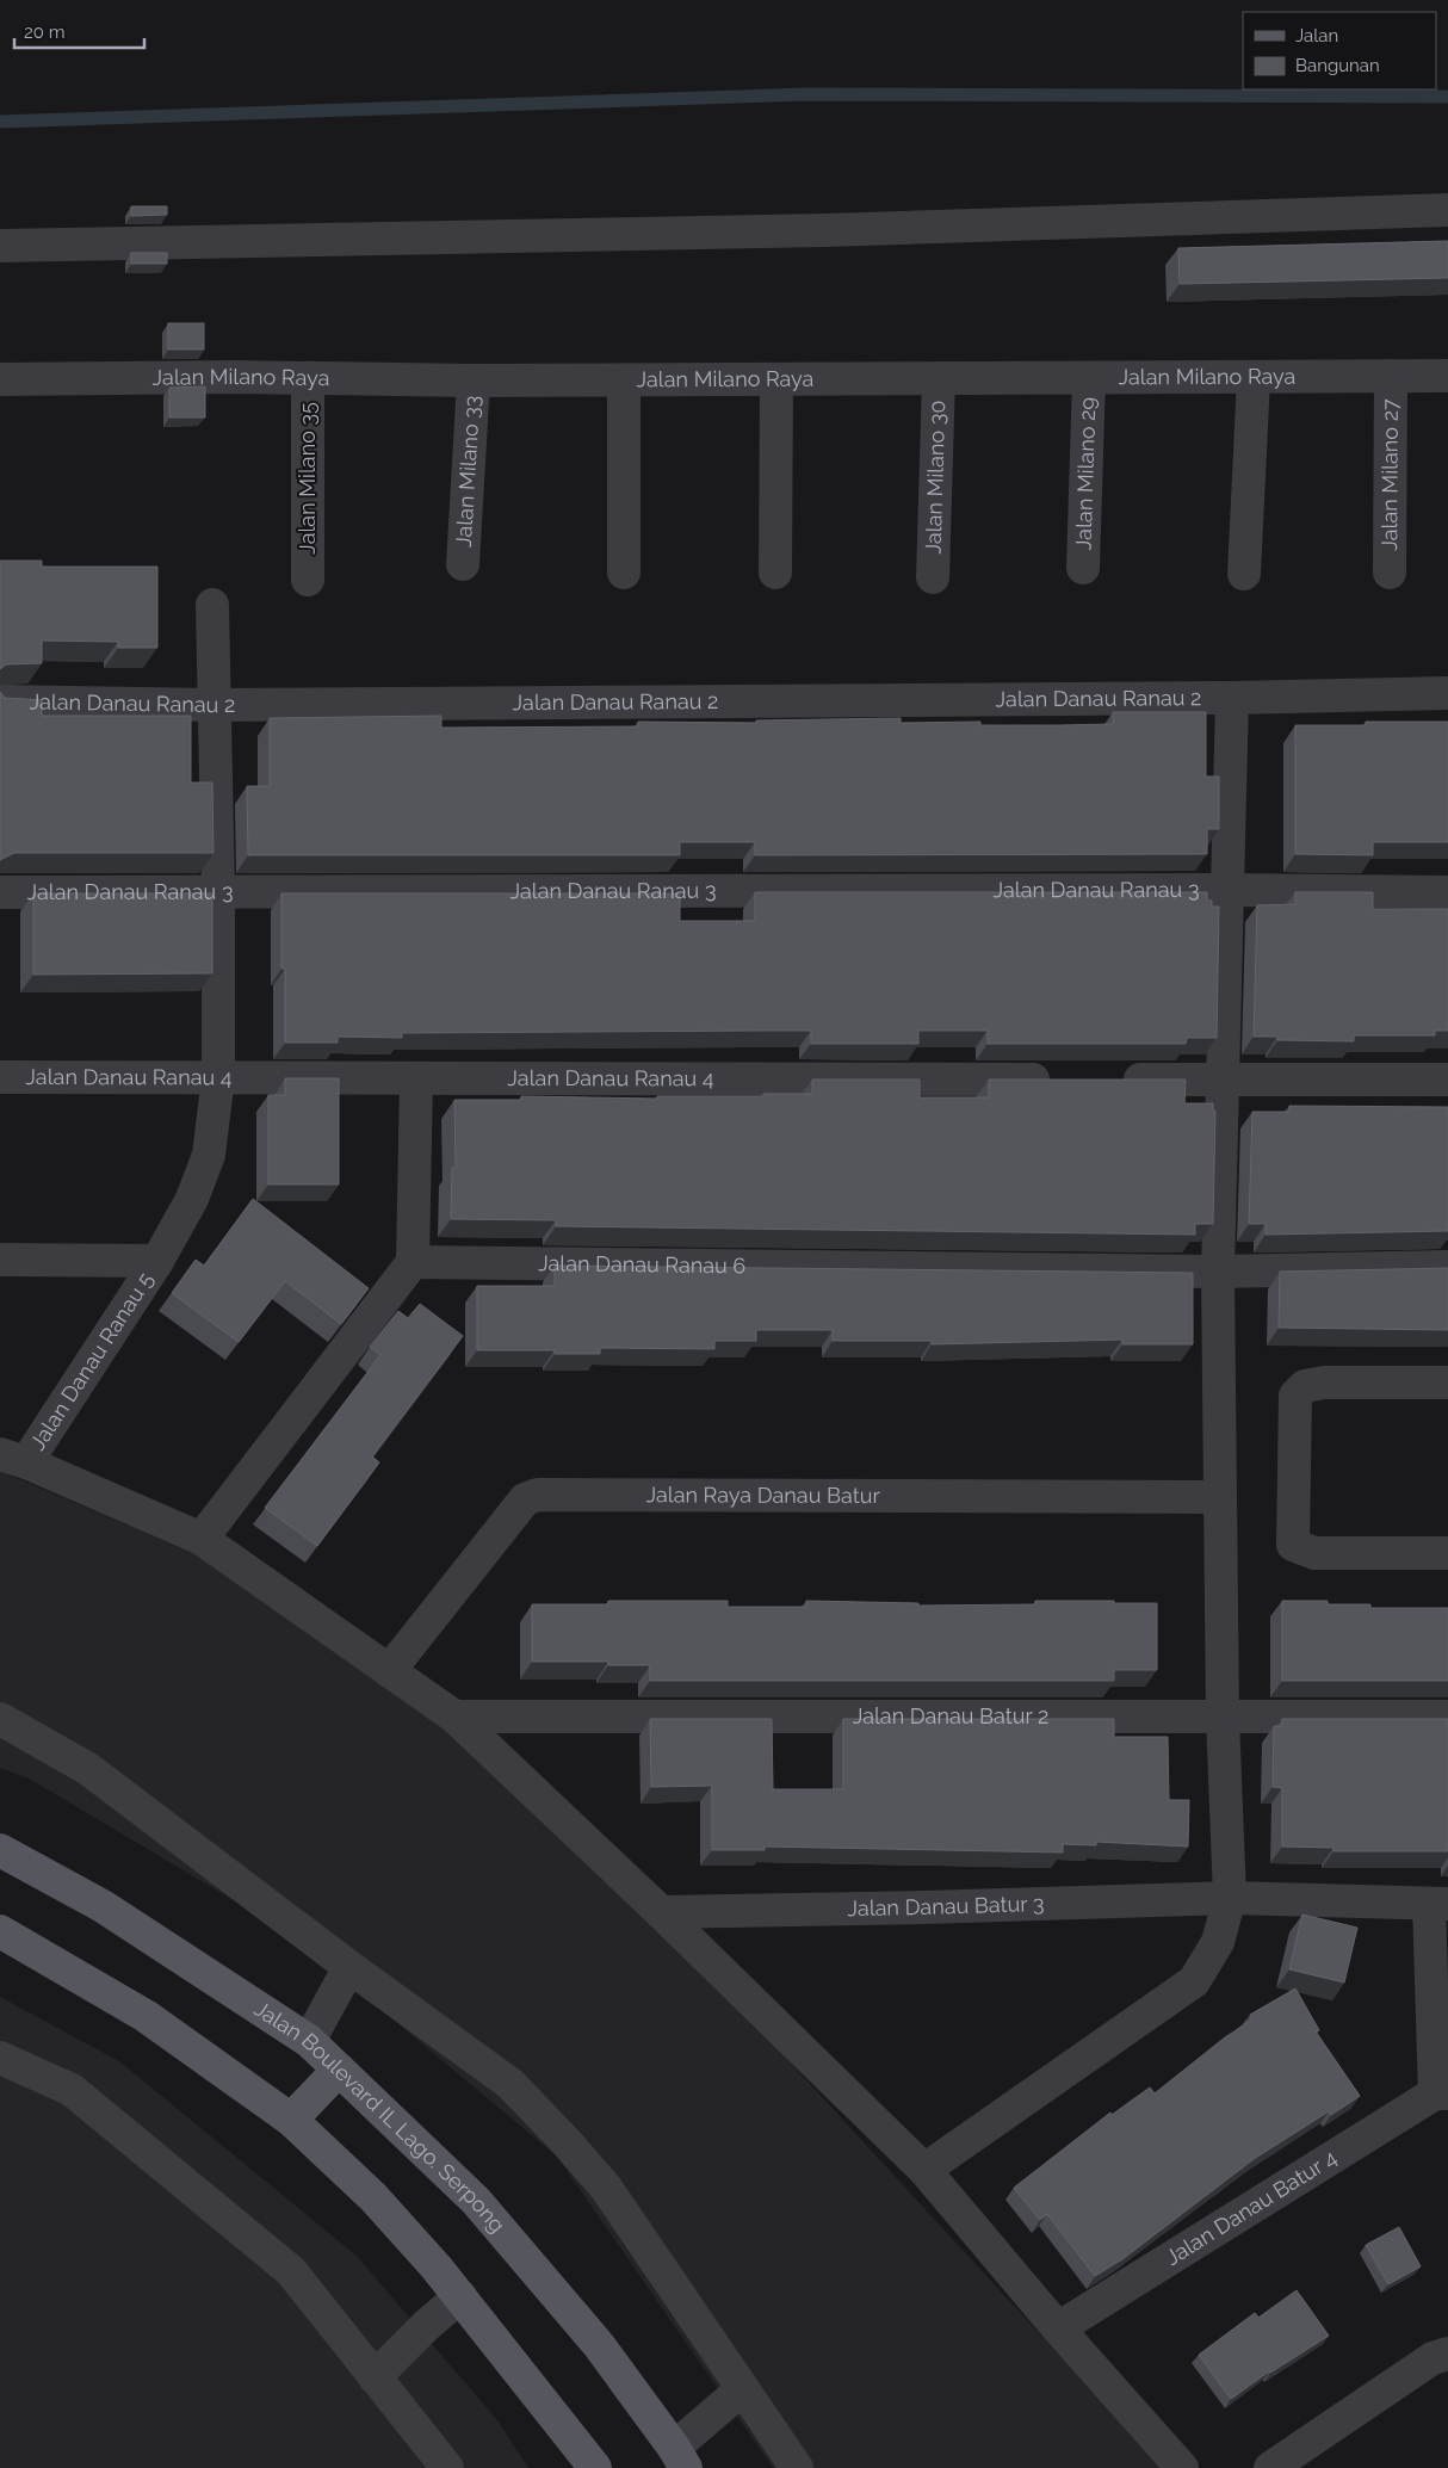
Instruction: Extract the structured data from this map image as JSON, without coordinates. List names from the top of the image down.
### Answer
{
  "streets": {
    "main road": ["Jalan Boulevard IL Lago. Serpong"],
    "street": [
      "Jalan Milano Raya",
      "Jalan Milano 33",
      "Jalan Milano 29",
      "Jalan Milano 27",
      "Jalan Milano 35",
      "Jalan Milano 30",
      "Jalan Danau Ranau 2",
      "Jalan Danau Ranau 3",
      "Jalan Danau Ranau 4",
      "Jalan Danau Ranau 6",
      "Jalan Danau Ranau 5",
      "Jalan Raya Danau Batur",
      "Jalan Danau Batur 2",
      "Jalan Danau Batur 3",
      "Jalan Danau Batur 4"
    ]
  },
  "crossings": [
    ["Jalan Milano Raya", "Jalan Milano 33"],
    ["Jalan Milano Raya", "Jalan Milano 29"],
    ["Jalan Milano Raya", "Jalan Milano 27"],
    ["Jalan Milano Raya", "Jalan Milano 35"],
    ["Jalan Milano Raya", "Jalan Milano 30"],
    ["Jalan Danau Ranau 2", "Jalan Danau Ranau 5"],
    ["Jalan Danau Ranau 3", "Jalan Danau Ranau 5"],
    ["Jalan Danau Ranau 4", "Jalan Danau Ranau 5"]
  ],
  "legend": ["Jalan", "Bangunan"],
  "scale_bar": "20 m"
}
